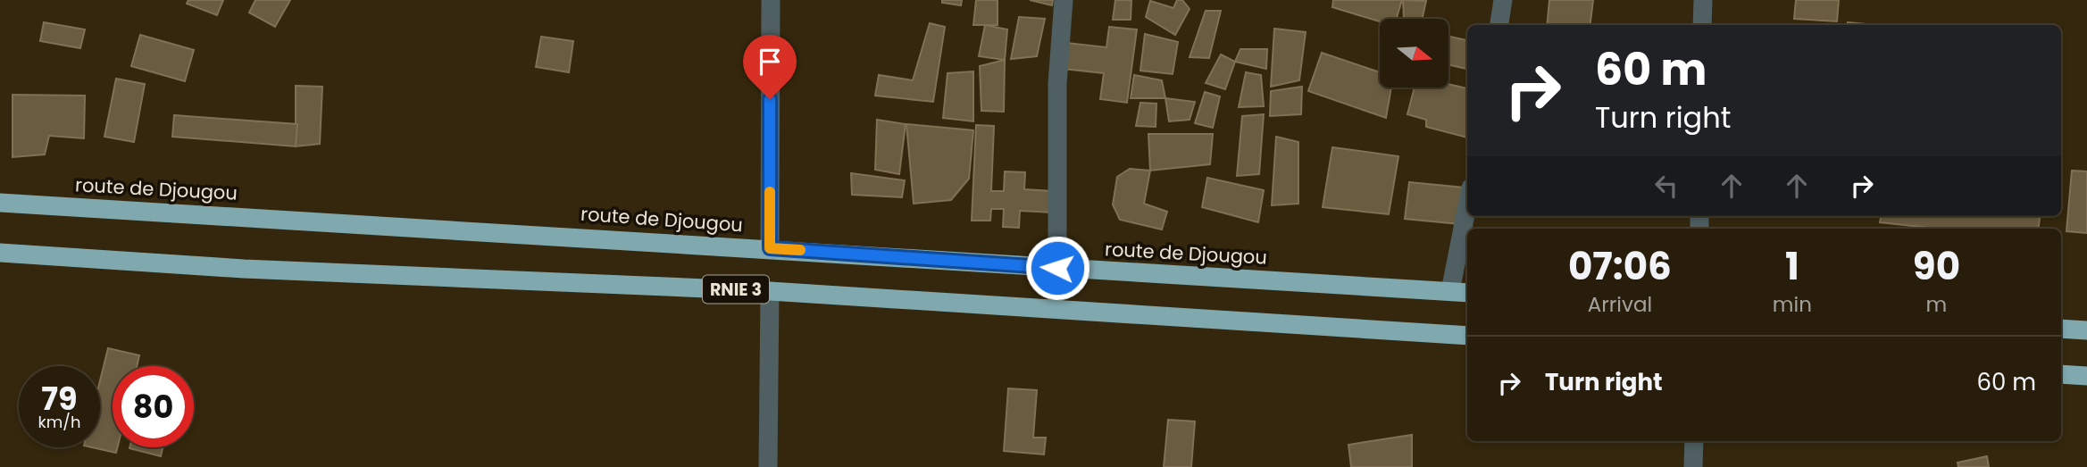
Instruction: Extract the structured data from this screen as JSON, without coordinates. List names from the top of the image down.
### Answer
{
  "streets": {
    "highway": ["route de Djougou", "RNIE 3"]
  },
  "north": "right",
  "page": {
    "turn": ["60 m", "Turn right"],
    "eta": [
      "07:06",
      "Arrival",
      "1",
      "min",
      "90",
      "m"
    ],
    "list": [
      {
        "name": "Turn right",
        "value": "60 m"
      }
    ],
    "speed": "79 km/h",
    "limit": "80"
  }
}
